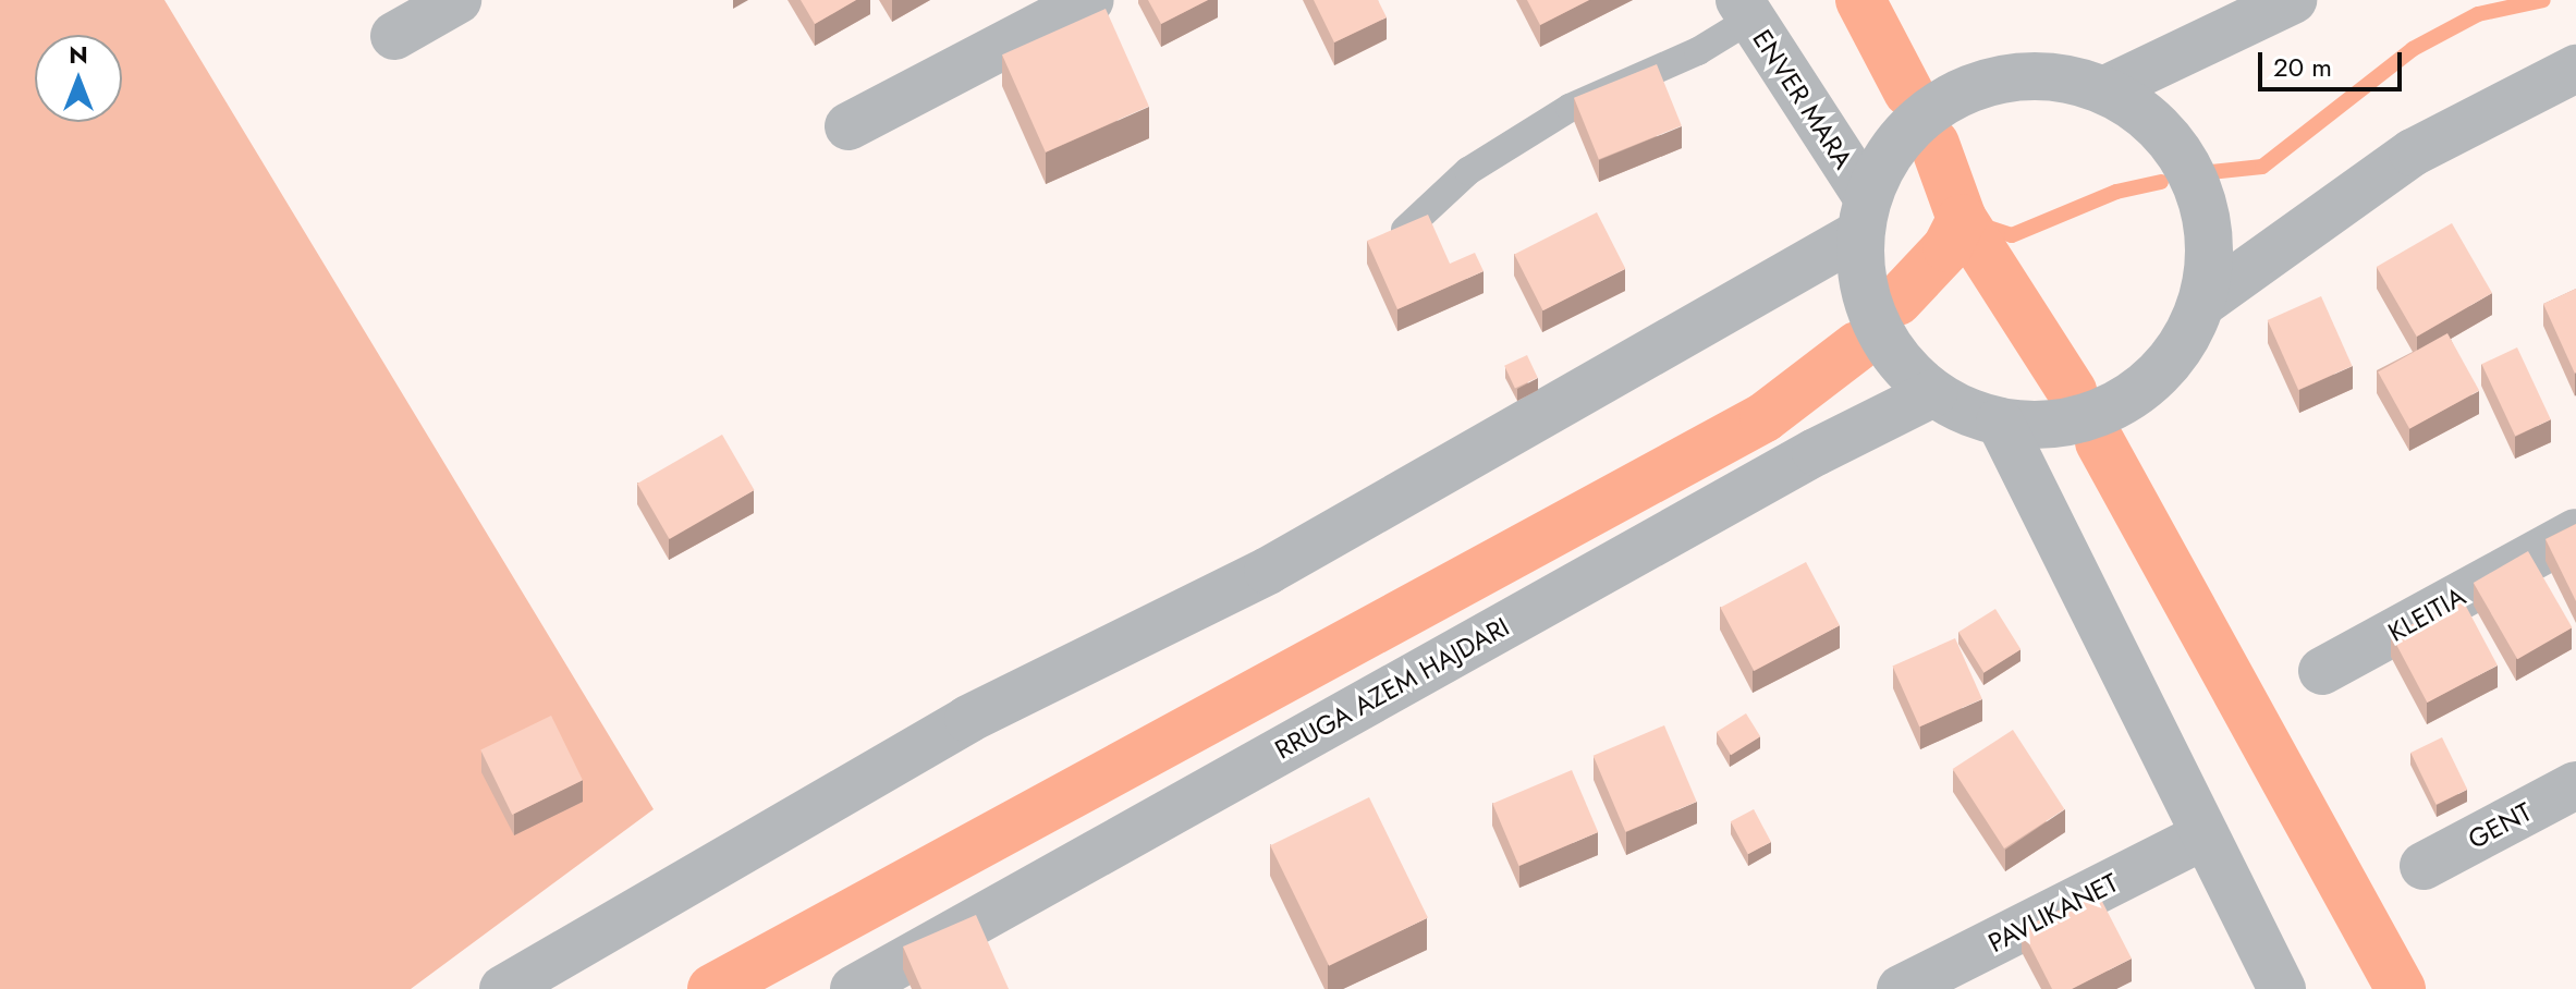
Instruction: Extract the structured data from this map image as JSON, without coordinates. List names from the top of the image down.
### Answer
{
  "streets": {
    "street": [
      "ENVER MARA",
      "KLEITIA",
      "RRUGA AZEM HAJDARI",
      "GENT",
      "PAVLIKANET"
    ]
  },
  "scale_bar": "20 m",
  "north": "top"
}
